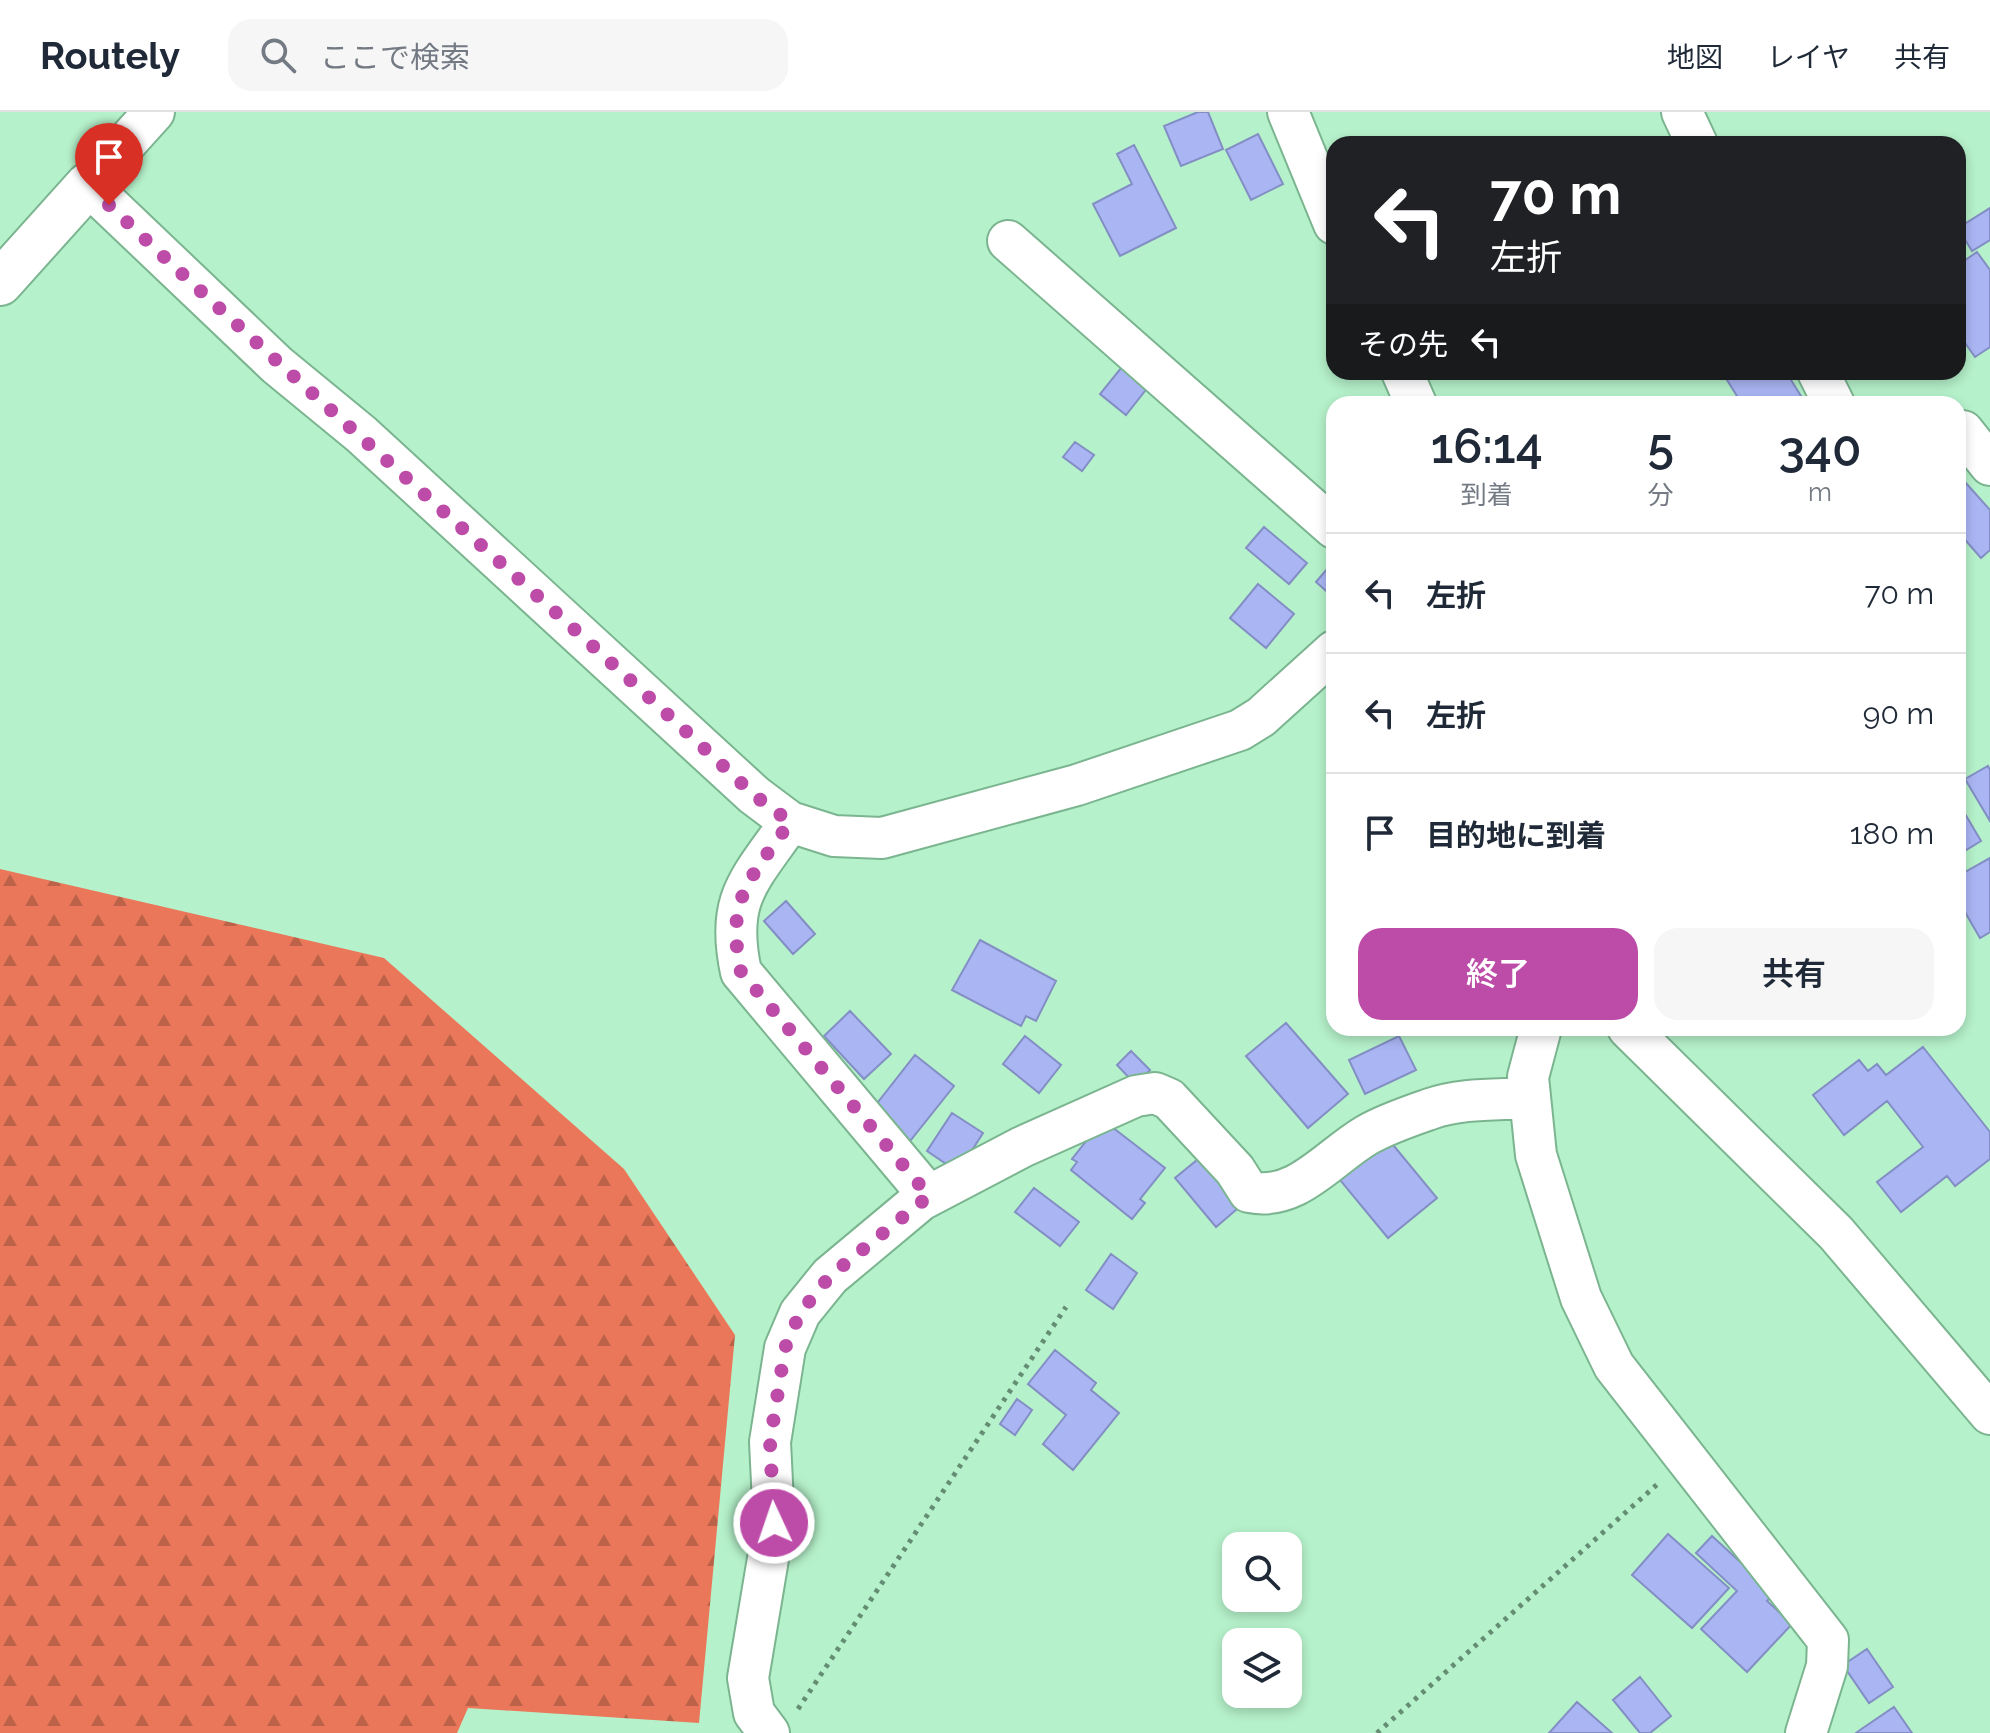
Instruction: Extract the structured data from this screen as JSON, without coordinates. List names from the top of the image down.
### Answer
{
  "page": {
    "header": "Routely",
    "search": "ここで検索",
    "nav": ["地図", "レイヤ", "共有"],
    "turn": ["70 m", "左折"],
    "then": "その先",
    "eta": [
      "16:14",
      "到着",
      "5",
      "分",
      "340",
      "m"
    ],
    "list": [
      {
        "name": "左折",
        "value": "70 m"
      },
      {
        "name": "左折",
        "value": "90 m"
      },
      {
        "name": "目的地に到着",
        "value": "180 m"
      }
    ],
    "buttons": ["終了", "共有"]
  }
}
